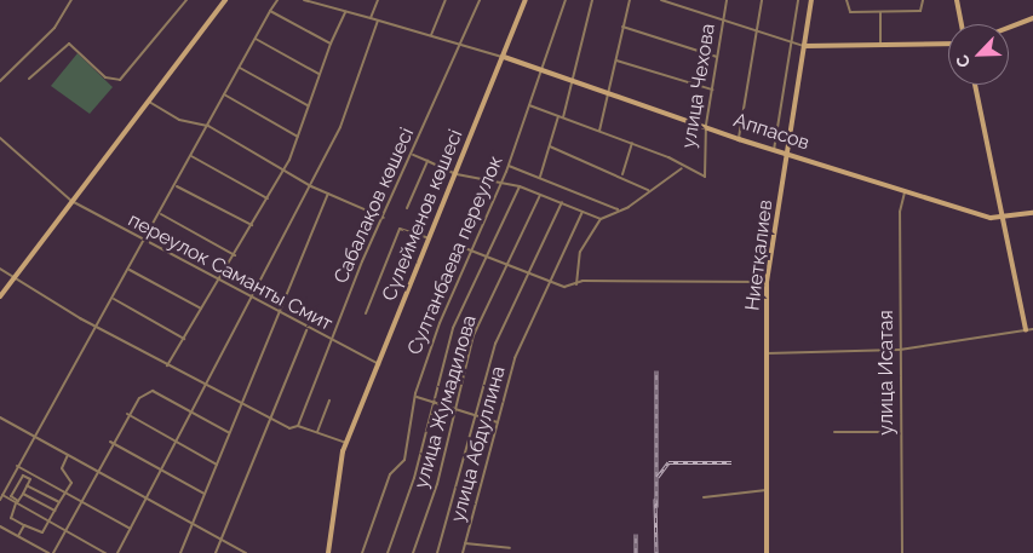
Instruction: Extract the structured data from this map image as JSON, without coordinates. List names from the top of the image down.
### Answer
{
  "streets": {
    "street": [
      "улица Чехова",
      "Аппасов",
      "Сабалақов көшесі",
      "Сүлейменов көшесі",
      "Султанбаева переулок",
      "Ниетқалиев",
      "переулок Саманты Смит",
      "улица Исатая",
      "улица Жумадилова",
      "улица Абдуллина"
    ]
  },
  "crossings": [
    ["улица Чехова", "Аппасов"],
    ["Аппасов", "Сүлейменов көшесі"],
    ["Аппасов", "Султанбаева переулок"],
    ["Аппасов", "Ниетқалиев"],
    ["Аппасов", "улица Исатая"],
    ["Сабалақов көшесі", "переулок Саманты Смит"],
    ["Сүлейменов көшесі", "переулок Саманты Смит"]
  ],
  "north": "bottom left"
}
